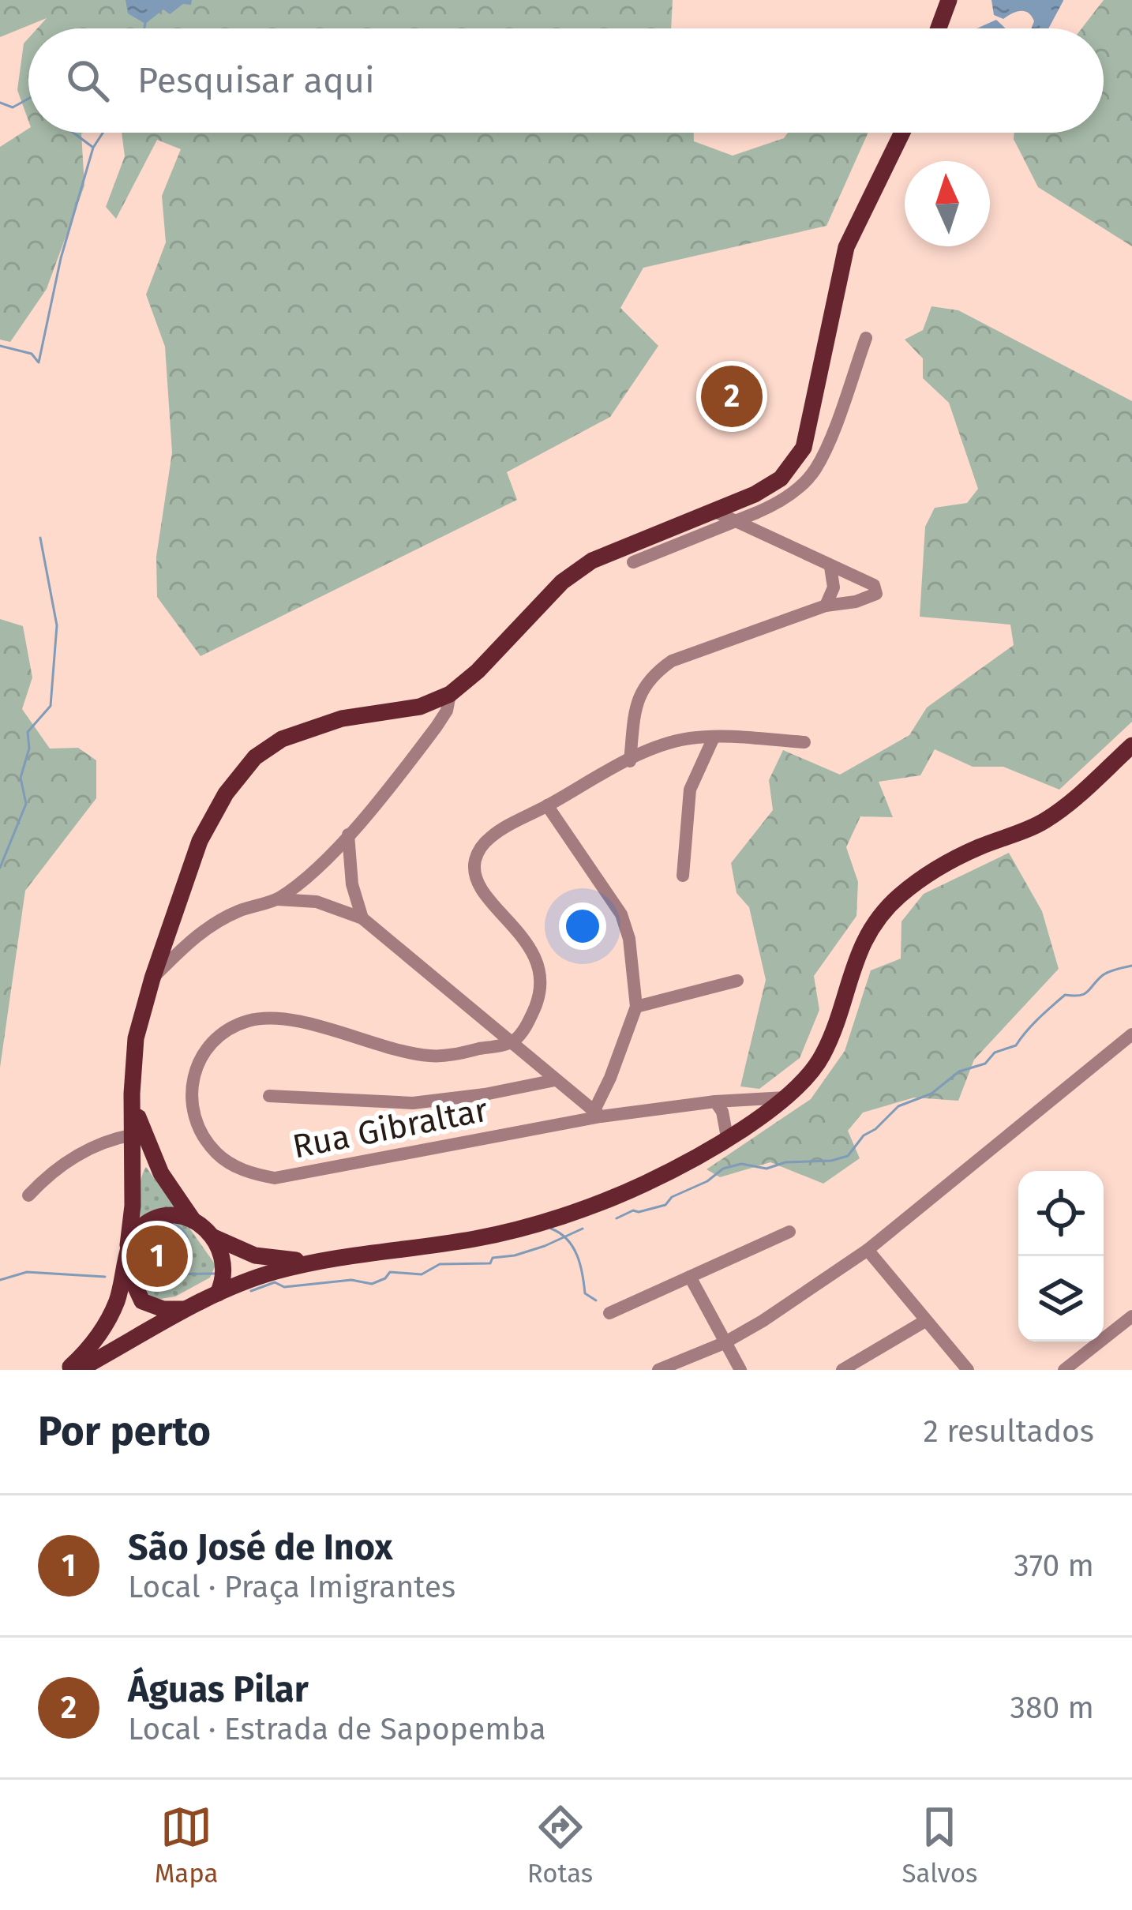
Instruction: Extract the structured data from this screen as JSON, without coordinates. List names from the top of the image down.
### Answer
{
  "streets": {
    "street": ["Rua Gibraltar"]
  },
  "north": "top",
  "page": {
    "search": "Pesquisar aqui",
    "pins": ["2", "1"],
    "heading": ["Por perto", "2 resultados"],
    "list": [
      {
        "mark": "1",
        "name": "São José de Inox",
        "note": "Local · Praça Imigrantes",
        "value": "370 m"
      },
      {
        "mark": "2",
        "name": "Águas Pilar",
        "note": "Local · Estrada de Sapopemba",
        "value": "380 m"
      }
    ],
    "nav": ["Mapa", "Rotas", "Salvos"]
  }
}
